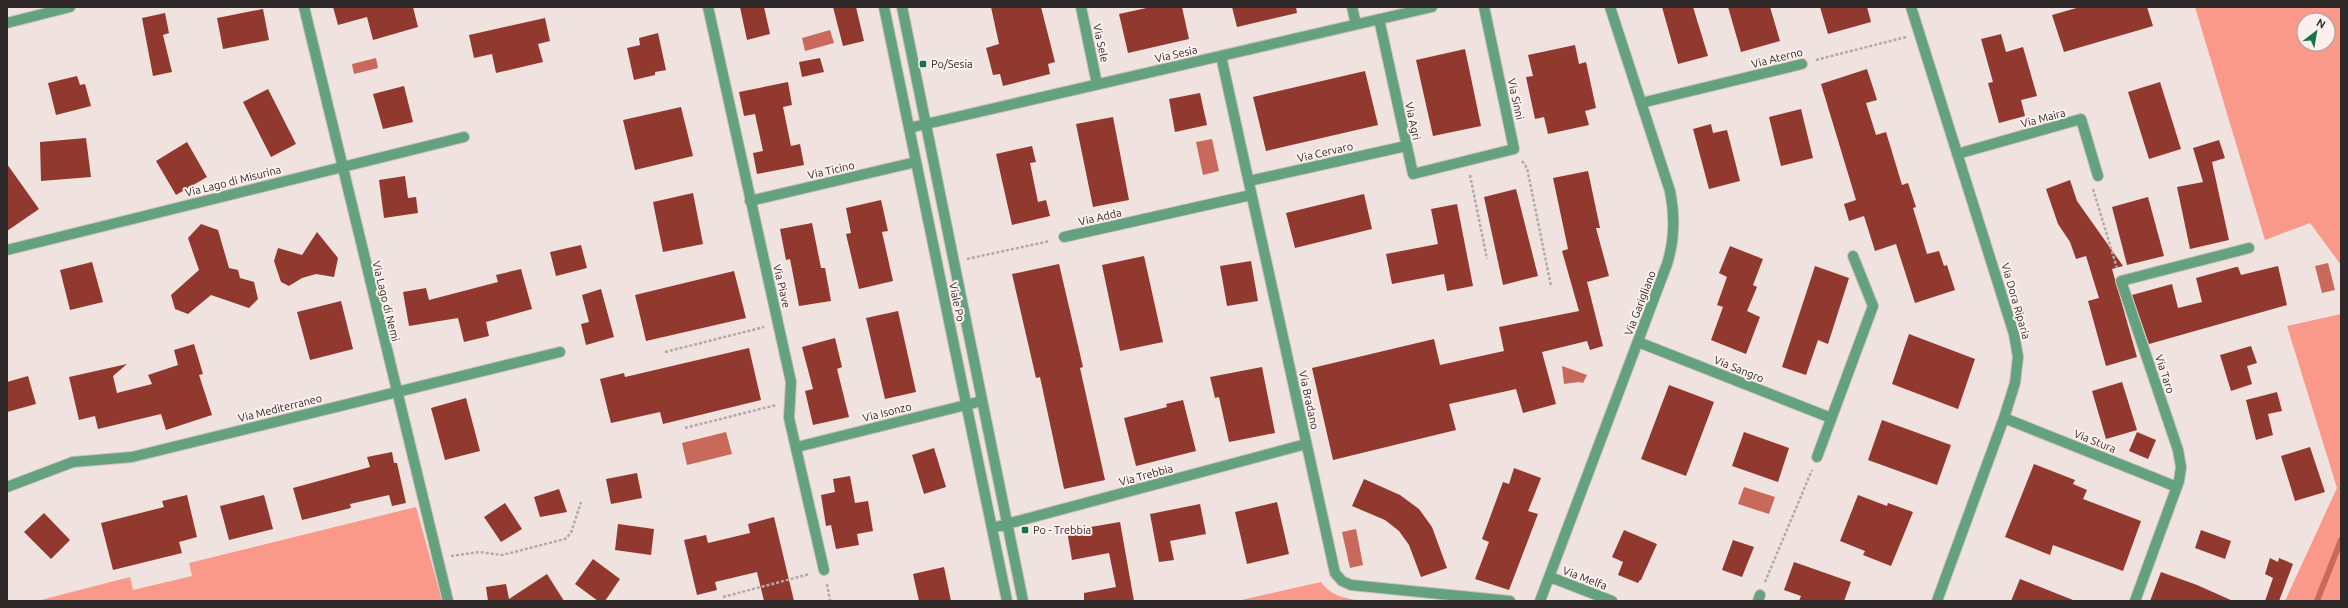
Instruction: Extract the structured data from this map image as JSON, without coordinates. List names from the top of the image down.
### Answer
{
  "streets": {
    "street": [
      "Via Sele",
      "Via Sesia",
      "Via Aterno",
      "Via Sinni",
      "Via Maira",
      "Via Agri",
      "Via Cervaro",
      "Via Ticino",
      "Via Lago di Misurina",
      "Via Adda",
      "Via Piave",
      "Via Lago di Nemi",
      "Via Dora Riparia",
      "Viale Po",
      "Via Garigliano",
      "Via Sangro",
      "Via Taro",
      "Via Bradano",
      "Via Mediterraneo",
      "Via Isonzo",
      "Via Stura",
      "Via Trebbia",
      "Via Melfa"
    ]
  },
  "crossings": [
    ["Via Sele", "Via Sesia"],
    ["Via Sesia", "Via Agri"],
    ["Via Sesia", "Viale Po"],
    ["Via Sesia", "Via Bradano"],
    ["Via Aterno", "Via Dora Riparia"],
    ["Via Aterno", "Via Garigliano"],
    ["Via Maira", "Via Dora Riparia"],
    ["Via Agri", "Via Cervaro"],
    ["Via Cervaro", "Via Bradano"],
    ["Via Ticino", "Via Piave"],
    ["Via Ticino", "Viale Po"],
    ["Via Lago di Misurina", "Via Lago di Nemi"],
    ["Via Adda", "Via Bradano"],
    ["Via Piave", "Via Isonzo"],
    ["Via Lago di Nemi", "Via Mediterraneo"],
    ["Via Dora Riparia", "Via Stura"],
    ["Viale Po", "Via Isonzo"],
    ["Viale Po", "Via Trebbia"],
    ["Via Garigliano", "Via Sangro"],
    ["Via Garigliano", "Via Melfa"],
    ["Via Taro", "Via Stura"],
    ["Via Bradano", "Via Trebbia"]
  ],
  "places": {
    "transit": ["Po/Sesia", "Po - Trebbia"]
  },
  "north": "top right"
}
